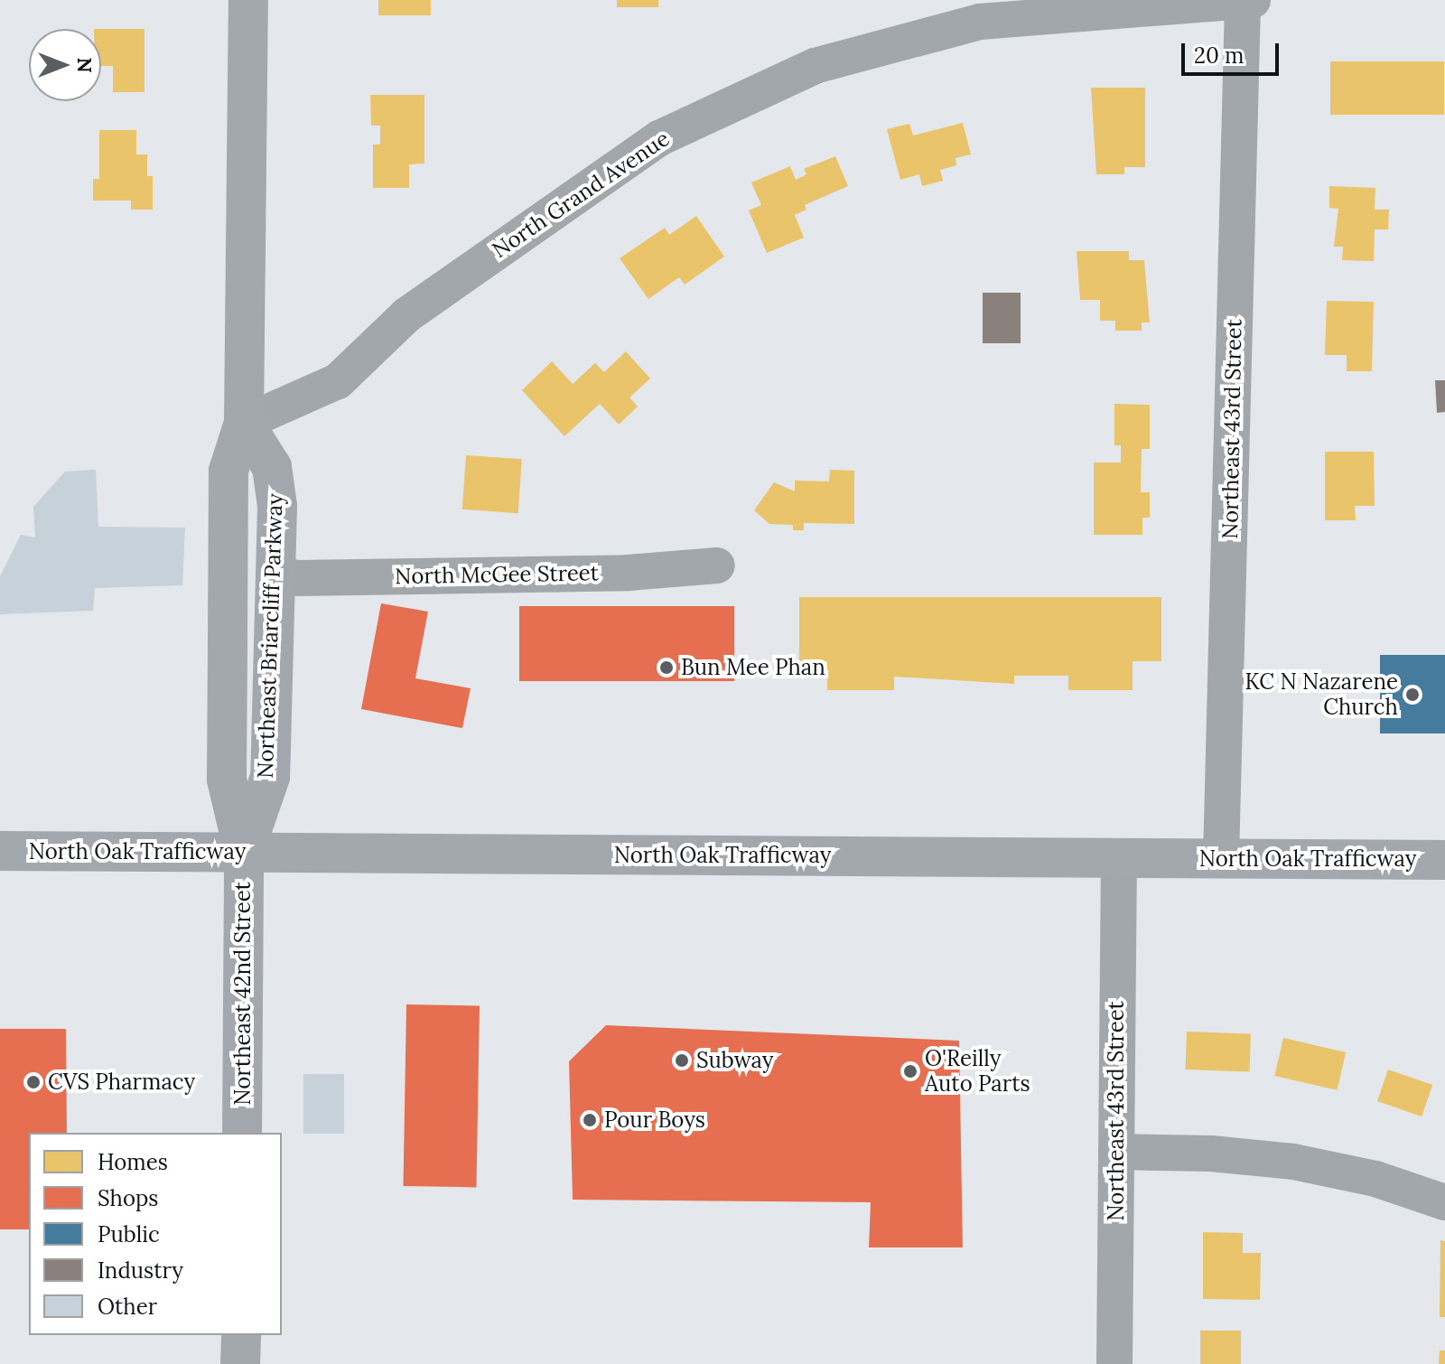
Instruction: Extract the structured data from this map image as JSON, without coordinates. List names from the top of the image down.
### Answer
{
  "streets": {
    "main road": ["Northeast Briarcliff Parkway", "North Oak Trafficway", "Northeast 42nd Street"],
    "street": ["North Grand Avenue", "Northeast 43rd Street", "North McGee Street"]
  },
  "crossings": [
    ["North Grand Avenue", "Northeast 43rd Street"],
    ["North Grand Avenue", "Northeast Briarcliff Parkway"],
    ["Northeast 43rd Street", "North Oak Trafficway"],
    ["North McGee Street", "Northeast Briarcliff Parkway"],
    ["Northeast Briarcliff Parkway", "North Oak Trafficway"],
    ["Northeast Briarcliff Parkway", "Northeast 42nd Street"],
    ["North Oak Trafficway", "Northeast 42nd Street"]
  ],
  "places": [
    "Bun Mee Phan",
    "KC N Nazarene Church",
    "Subway",
    "O'Reilly Auto Parts",
    "CVS Pharmacy",
    "Pour Boys"
  ],
  "legend": [
    "Homes",
    "Shops",
    "Public",
    "Industry",
    "Other"
  ],
  "scale_bar": "20 m",
  "north": "right"
}
